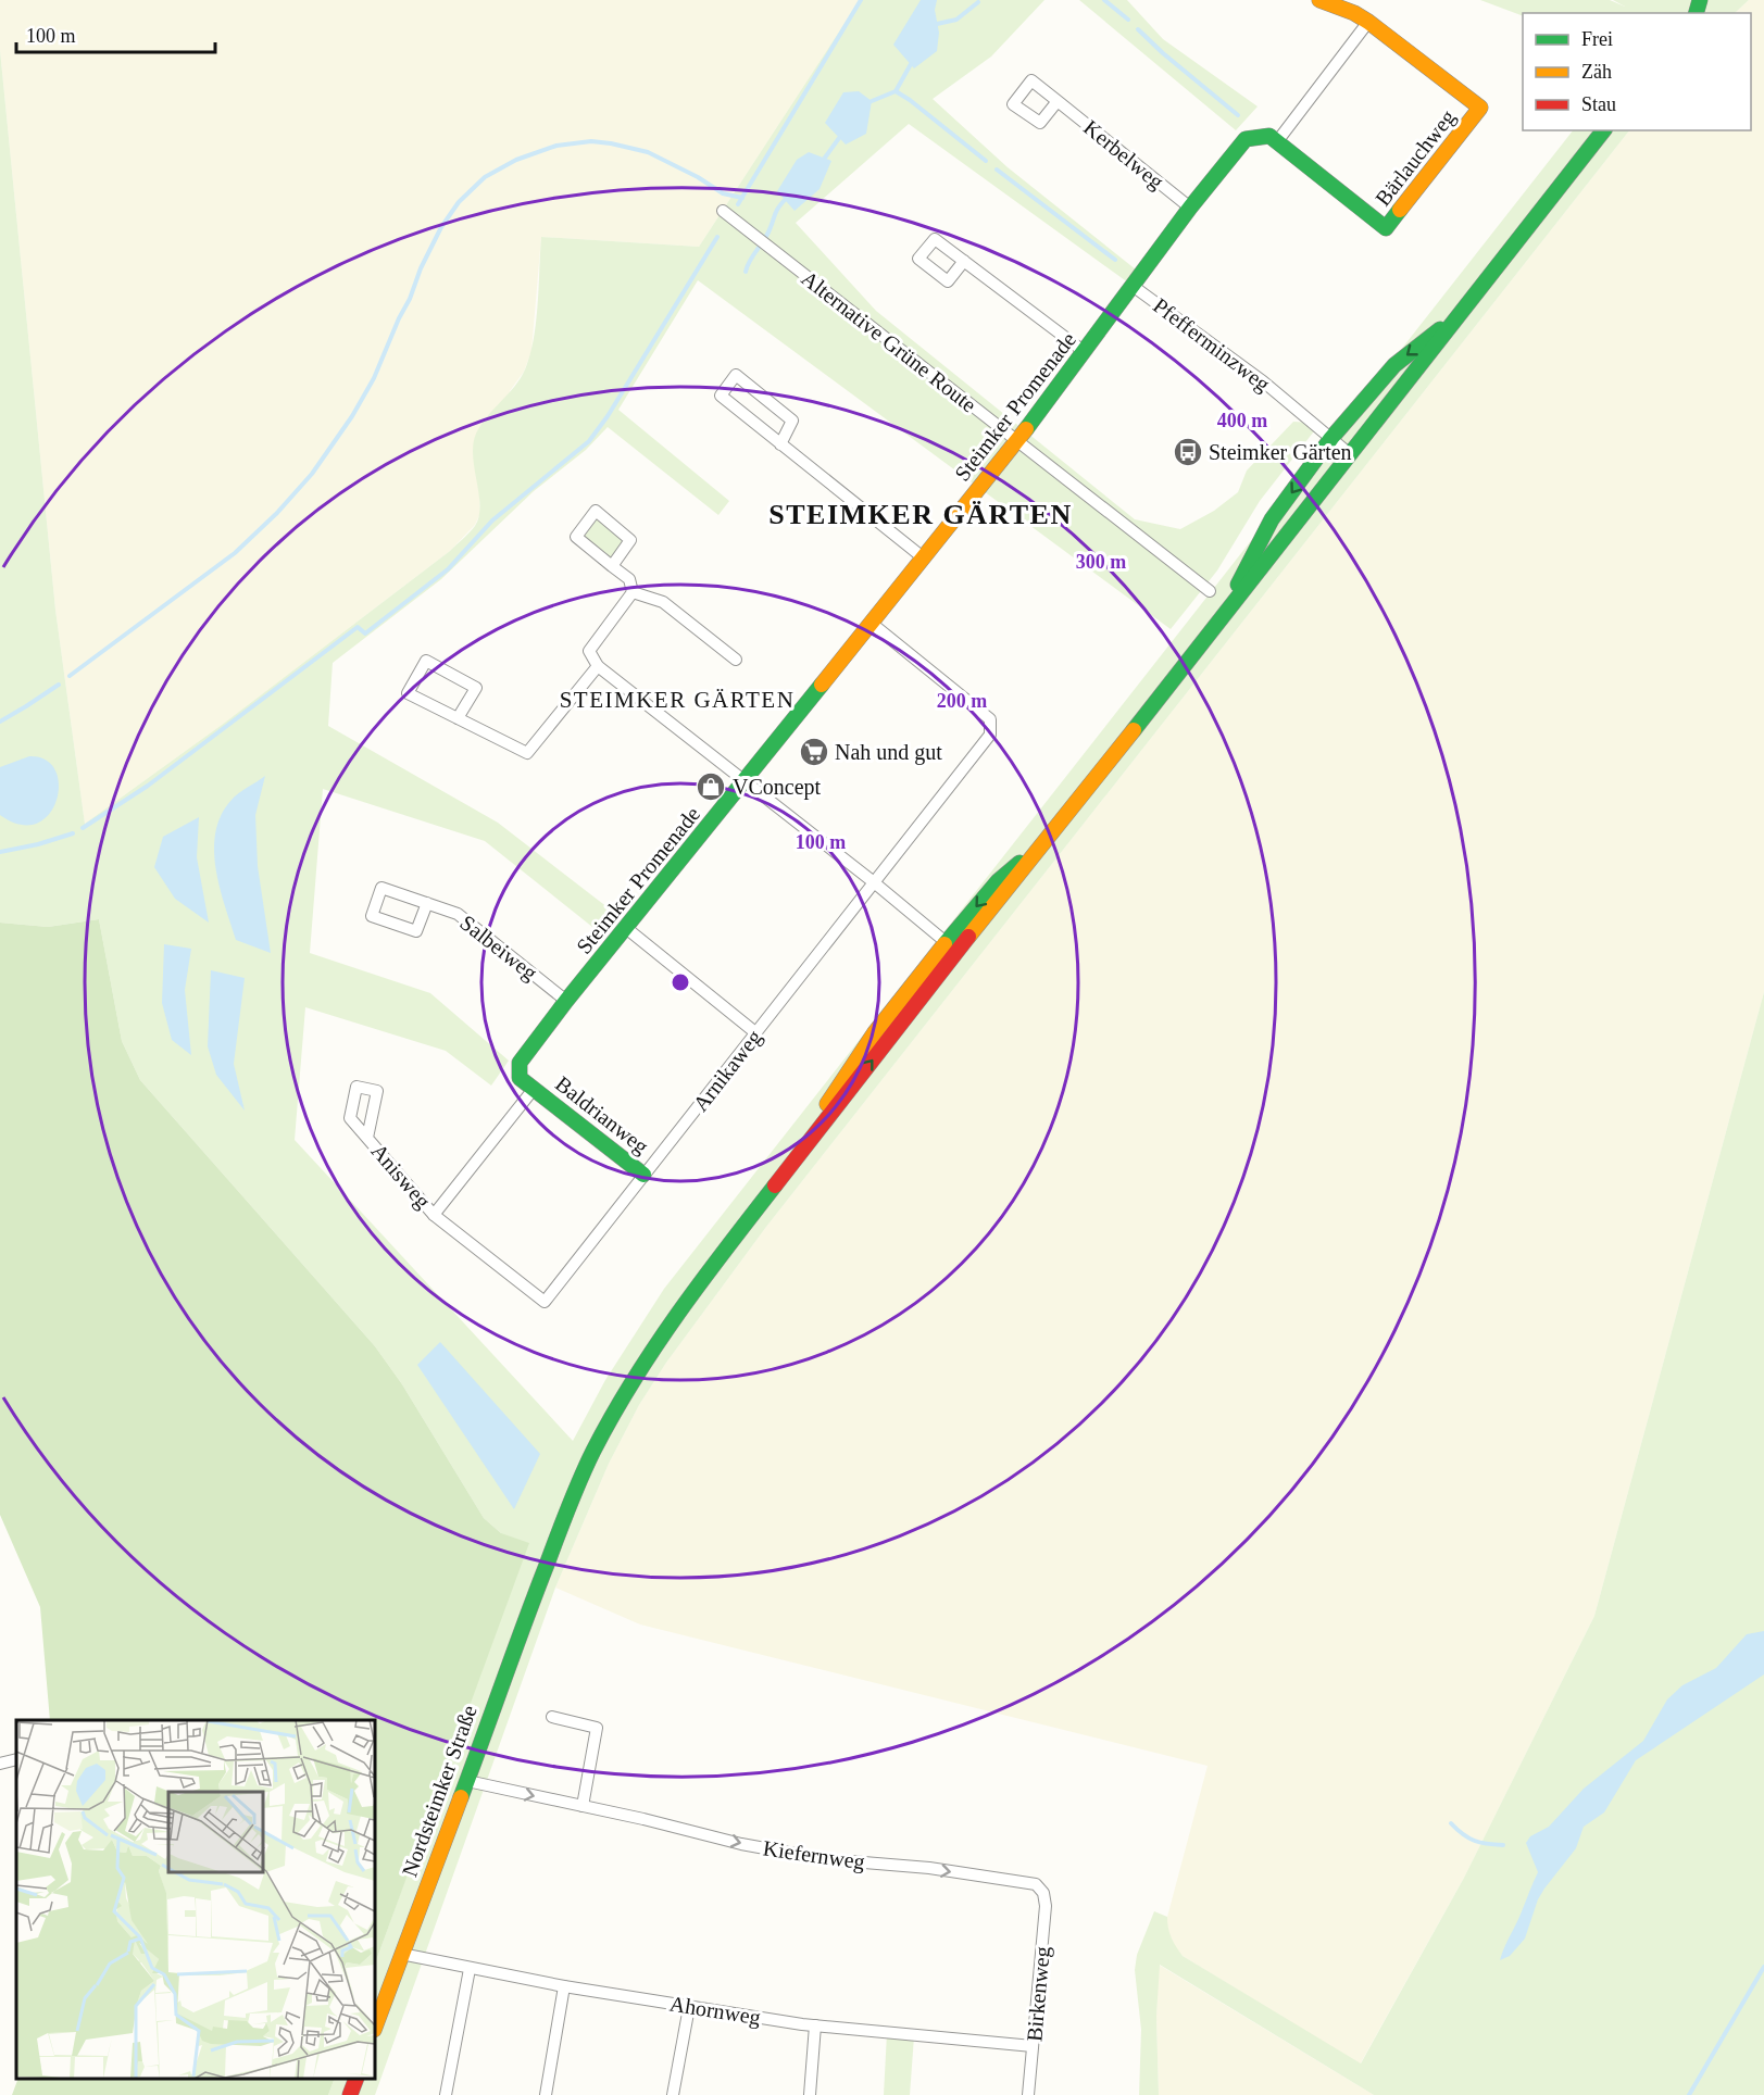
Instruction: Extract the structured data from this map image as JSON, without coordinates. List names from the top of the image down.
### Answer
{
  "streets": {
    "street": [
      "Kerbelweg",
      "Bärlauchweg",
      "Alternative Grüne Route",
      "Pfefferminzweg",
      "Steimker Promenade",
      "Salbeiweg",
      "Arnikaweg",
      "Baldrianweg",
      "Anisweg",
      "Nordsteimker Straße",
      "Kiefernweg",
      "Birkenweg",
      "Ahornweg"
    ]
  },
  "crossings": [
    ["Kerbelweg", "Steimker Promenade"],
    ["Bärlauchweg", "Steimker Promenade"],
    ["Alternative Grüne Route", "Steimker Promenade"],
    ["Pfefferminzweg", "Steimker Promenade"],
    ["Steimker Promenade", "Salbeiweg"],
    ["Steimker Promenade", "Arnikaweg"],
    ["Steimker Promenade", "Baldrianweg"],
    ["Arnikaweg", "Baldrianweg"],
    ["Arnikaweg", "Anisweg"],
    ["Nordsteimker Straße", "Kiefernweg"],
    ["Nordsteimker Straße", "Ahornweg"],
    ["Kiefernweg", "Birkenweg"],
    ["Birkenweg", "Ahornweg"]
  ],
  "one_way": ["Kiefernweg"],
  "districts": ["STEIMKER GÄRTEN", "STEIMKER GÄRTEN"],
  "places": {
    "bus stop": ["Steimker Gärten"],
    "supermarket": ["Nah und gut"],
    "shop": ["VConcept"]
  },
  "legend": ["Frei", "Zäh", "Stau"],
  "scale_bar": "100 m",
  "rings": [
    "400 m",
    "300 m",
    "200 m",
    "100 m"
  ]
}
